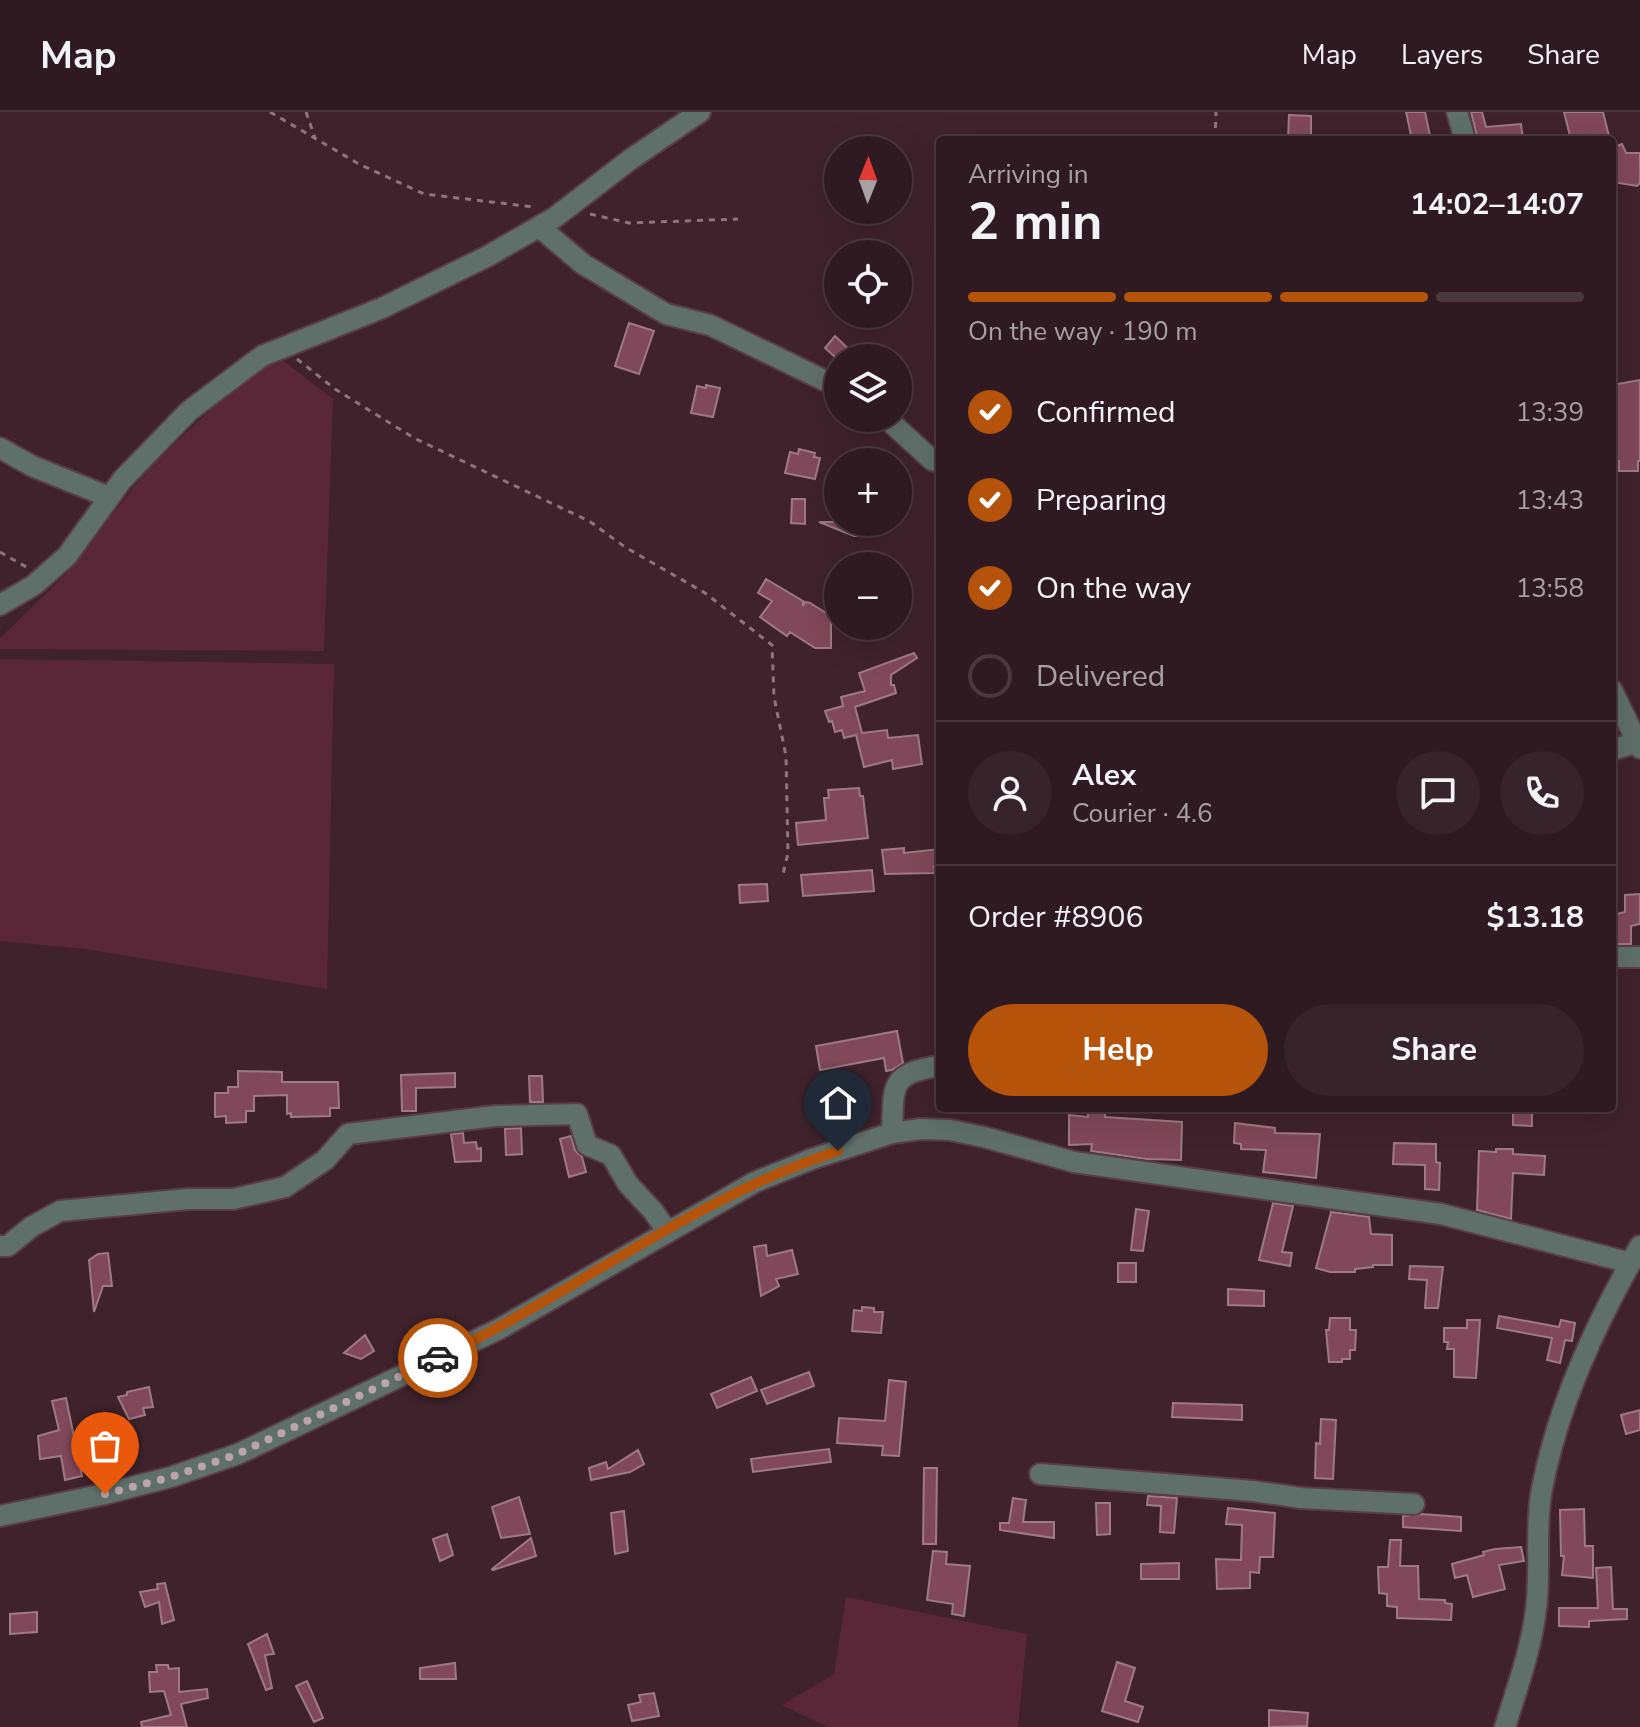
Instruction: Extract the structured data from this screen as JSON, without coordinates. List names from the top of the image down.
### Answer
{
  "north": "top",
  "page": {
    "header": "Map",
    "nav": ["Map", "Layers", "Share"],
    "map_buttons": ["+", "−"],
    "heading": ["2 min", "Arriving in", "14:02–14:07"],
    "panel": [
      "Alex",
      "Courier · 4.6",
      "Order #8906",
      "$13.18"
    ],
    "bar": "On the way · 190 m",
    "list": [
      ["Confirmed", "13:39"],
      ["Preparing", "13:43"],
      ["On the way", "13:58"],
      "Delivered"
    ],
    "buttons": ["Help", "Share"]
  }
}
